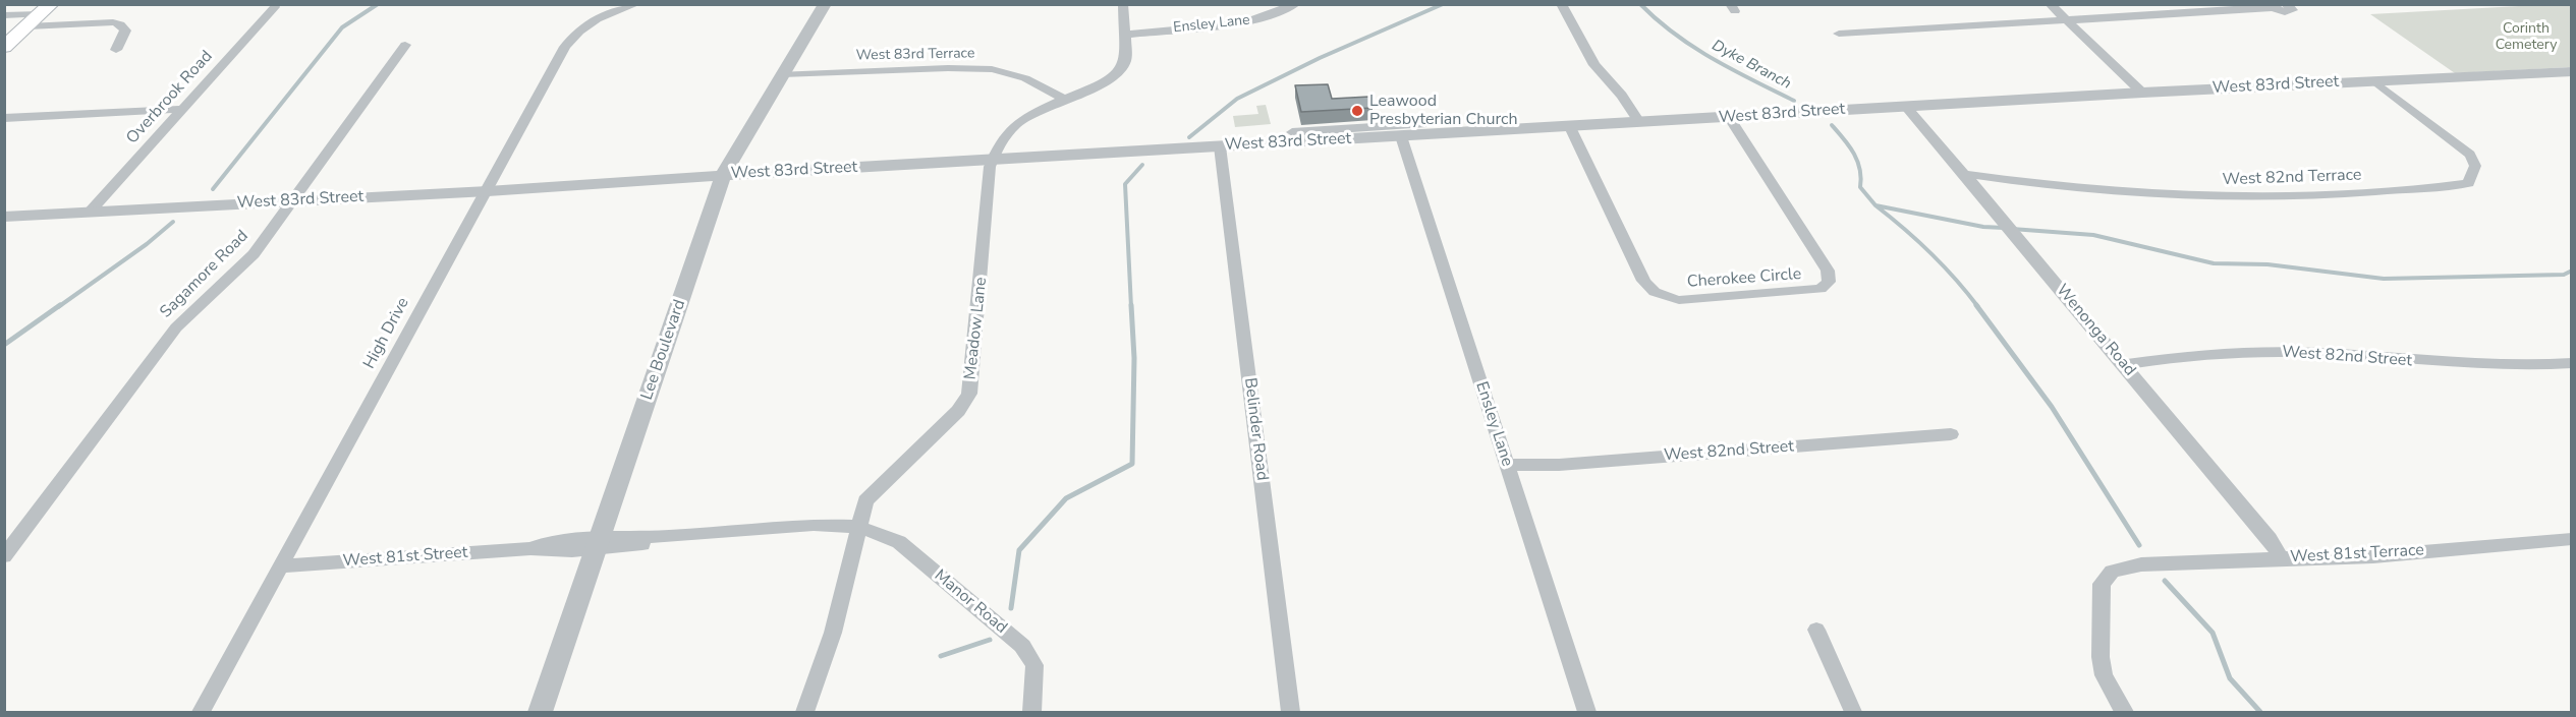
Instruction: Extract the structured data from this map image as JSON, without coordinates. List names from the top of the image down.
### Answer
{
  "streets": {
    "street": [
      "Ensley Lane",
      "West 83rd Terrace",
      "West 83rd Street",
      "Overbrook Road",
      "West 82nd Terrace",
      "Sagamore Road",
      "Cherokee Circle",
      "Meadow Lane",
      "Wenonga Road",
      "High Drive",
      "Lee Boulevard",
      "West 82nd Street",
      "Belinder Road",
      "West 81st Terrace",
      "West 81st Street",
      "Manor Road"
    ]
  },
  "crossings": [
    ["Ensley Lane", "West 83rd Street"],
    ["Ensley Lane", "Meadow Lane"],
    ["Ensley Lane", "West 82nd Street"],
    ["West 83rd Terrace", "Meadow Lane"],
    ["West 83rd Terrace", "Lee Boulevard"],
    ["West 83rd Street", "Overbrook Road"],
    ["West 83rd Street", "West 82nd Terrace"],
    ["West 83rd Street", "Sagamore Road"],
    ["West 83rd Street", "Cherokee Circle"],
    ["West 83rd Street", "Meadow Lane"],
    ["West 83rd Street", "Wenonga Road"],
    ["West 83rd Street", "High Drive"],
    ["West 83rd Street", "Lee Boulevard"],
    ["West 83rd Street", "Belinder Road"],
    ["West 82nd Terrace", "Wenonga Road"],
    ["Meadow Lane", "West 81st Street"],
    ["Meadow Lane", "Manor Road"],
    ["Wenonga Road", "West 82nd Street"],
    ["Wenonga Road", "West 81st Terrace"],
    ["High Drive", "West 81st Street"],
    ["Lee Boulevard", "West 81st Street"],
    ["West 81st Street", "Manor Road"]
  ],
  "water": ["Dyke Branch"],
  "parks": ["Corinth Cemetery"],
  "places": ["Leawood Presbyterian Church"]
}
